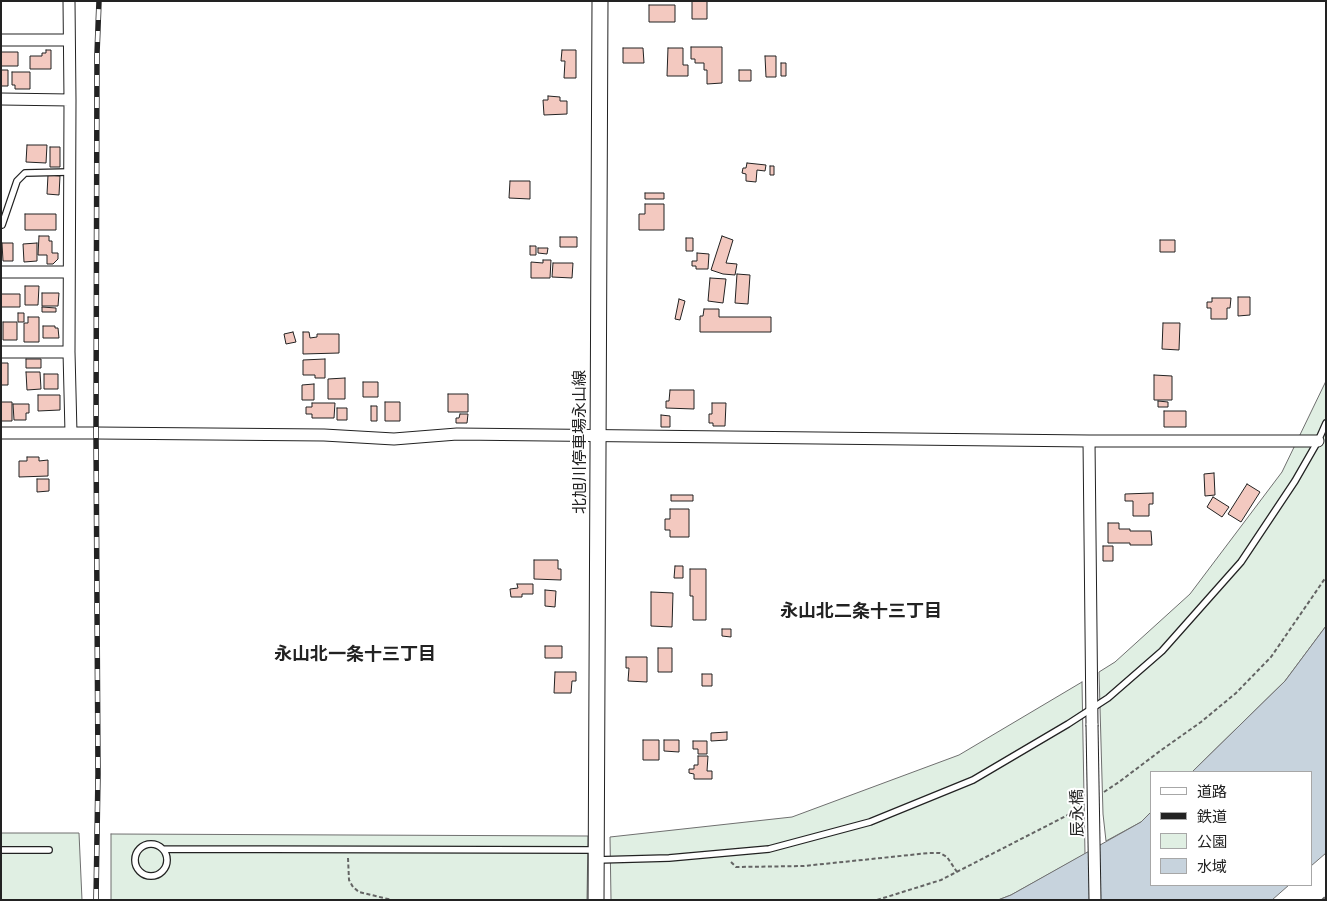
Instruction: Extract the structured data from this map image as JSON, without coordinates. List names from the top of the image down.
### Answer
{
  "streets": {
    "main road": ["北旭川停車場永山線"],
    "street": ["辰永橋"]
  },
  "districts": ["永山北二条十三丁目", "永山北一条十三丁目"],
  "legend": [
    "道路",
    "鉄道",
    "公園",
    "水域"
  ]
}
